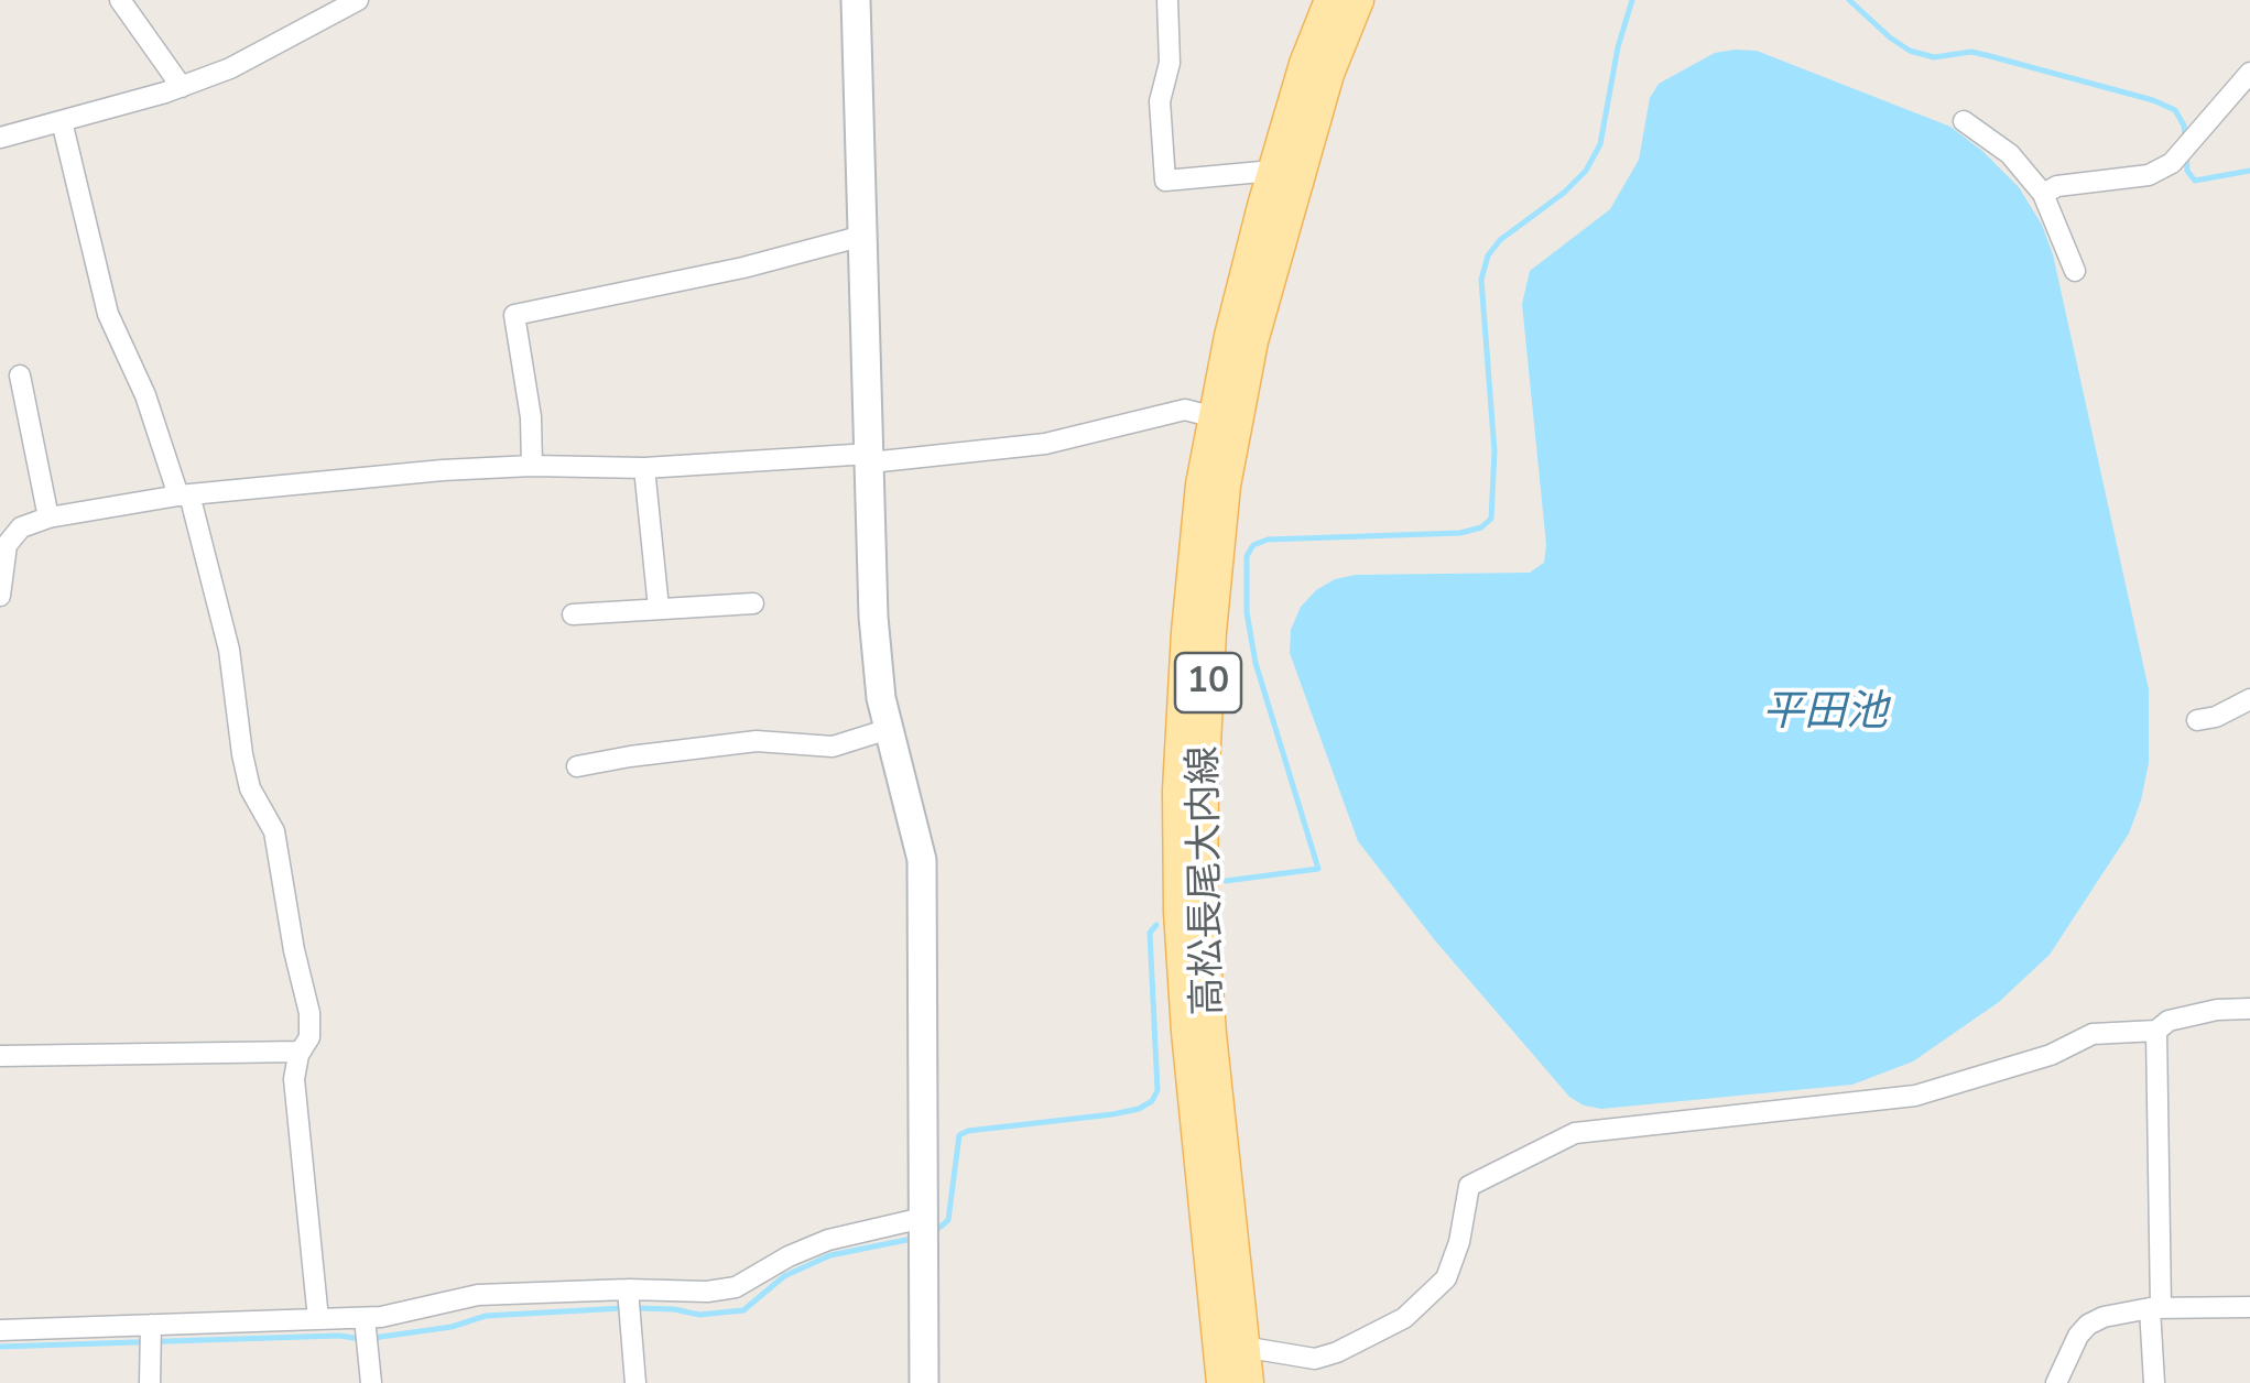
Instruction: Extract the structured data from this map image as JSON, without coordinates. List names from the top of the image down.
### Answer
{
  "streets": {
    "main road": ["10", "高松長尾大内線"]
  },
  "water": ["平田池"]
}
